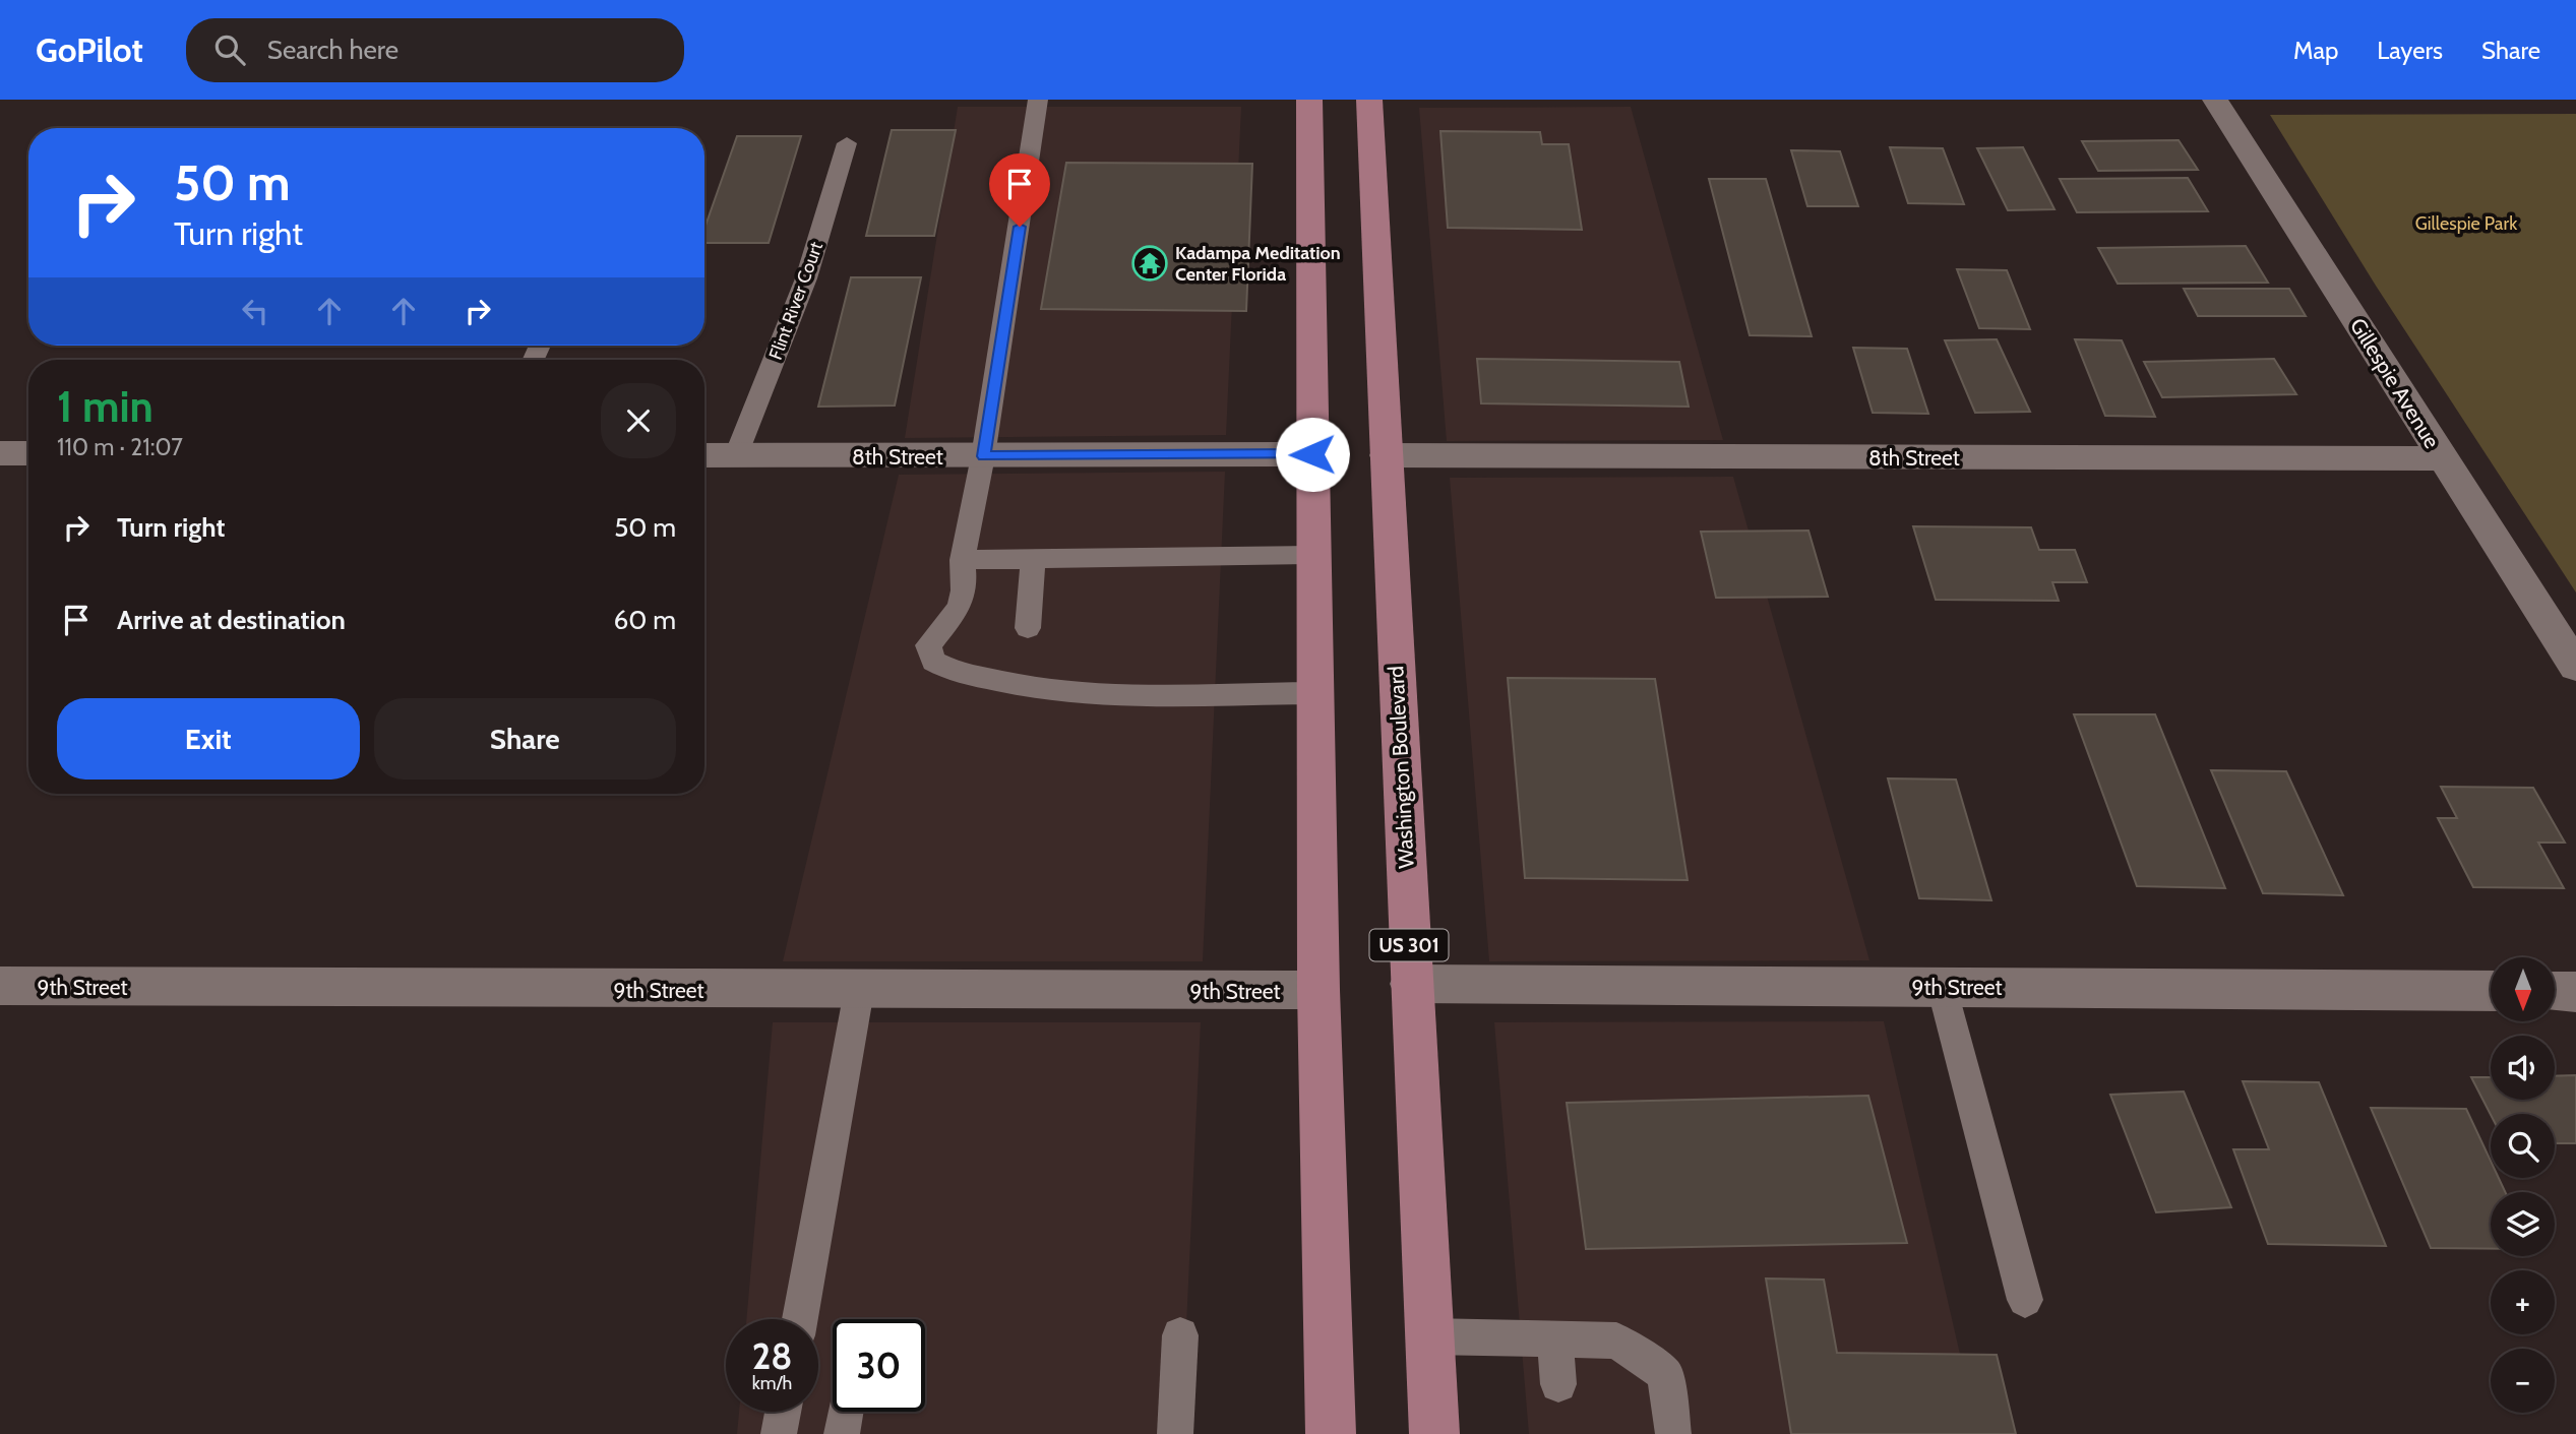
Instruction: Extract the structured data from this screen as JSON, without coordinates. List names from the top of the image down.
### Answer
{
  "streets": {
    "main road": ["Washington Boulevard", "US 301"],
    "street": ["Gillespie Avenue", "8th Street", "9th Street"],
    "lane": ["Flint River Court"]
  },
  "crossings": [
    ["Flint River Court", "8th Street"],
    ["Gillespie Avenue", "8th Street"],
    ["8th Street", "Washington Boulevard"],
    ["Washington Boulevard", "9th Street"]
  ],
  "parks": ["Gillespie Park"],
  "places": {
    "temple": ["Kadampa Meditation Center Florida"]
  },
  "north": "bottom",
  "page": {
    "header": "GoPilot",
    "search": "Search here",
    "nav": ["Map", "Layers", "Share"],
    "turn": ["50 m", "Turn right"],
    "heading": ["1 min", "110 m · 21:07"],
    "list": [
      {
        "name": "Turn right",
        "value": "50 m"
      },
      {
        "name": "Arrive at destination",
        "value": "60 m"
      }
    ],
    "buttons": ["Exit", "Share"],
    "map_buttons": ["+", "−"],
    "speed": "28 km/h",
    "limit": "30"
  }
}
